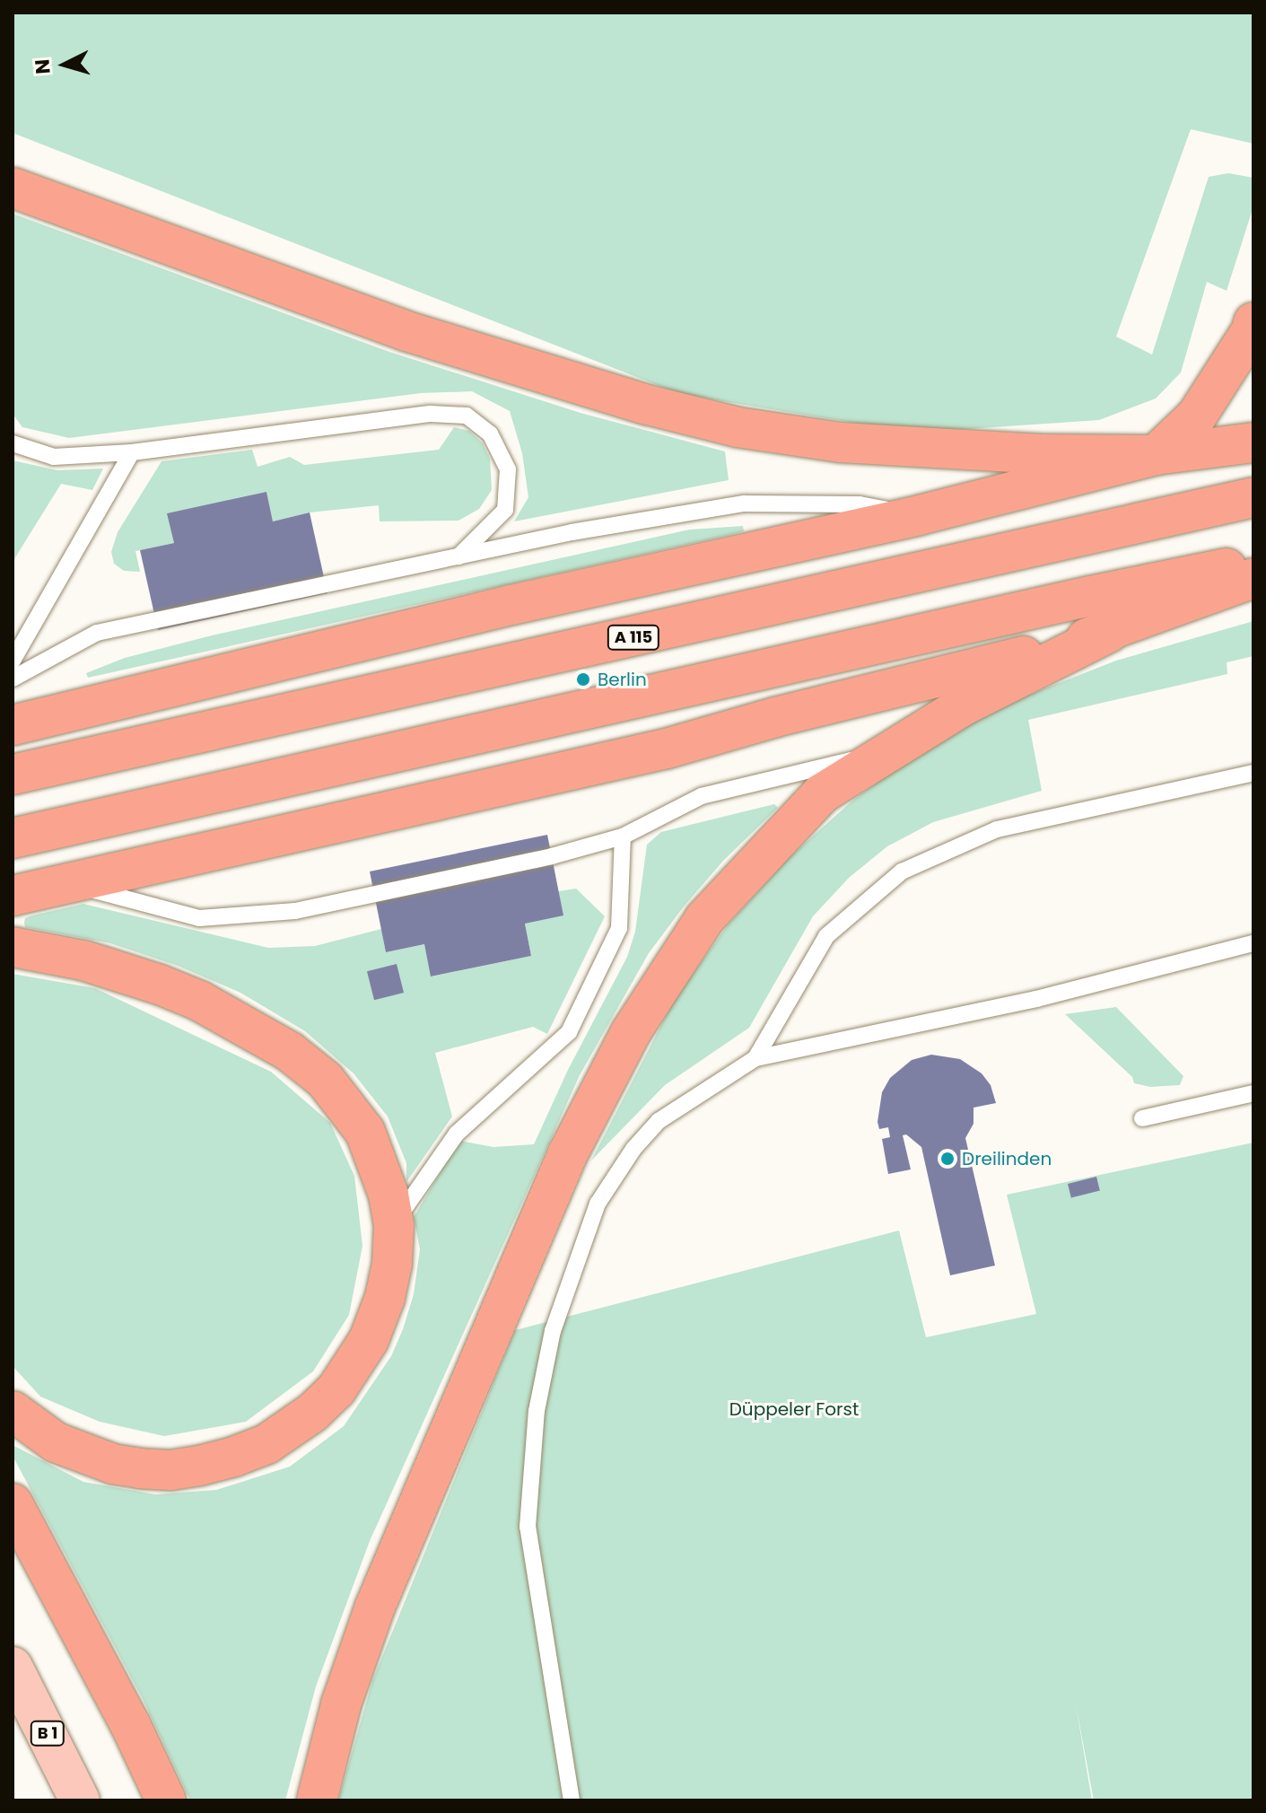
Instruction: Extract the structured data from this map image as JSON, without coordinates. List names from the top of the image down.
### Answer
{
  "streets": {
    "highway": ["A 115"],
    "main road": ["B 1"]
  },
  "parks": ["Düppeler Forst"],
  "places": ["Berlin", "Dreilinden"],
  "north": "left"
}
